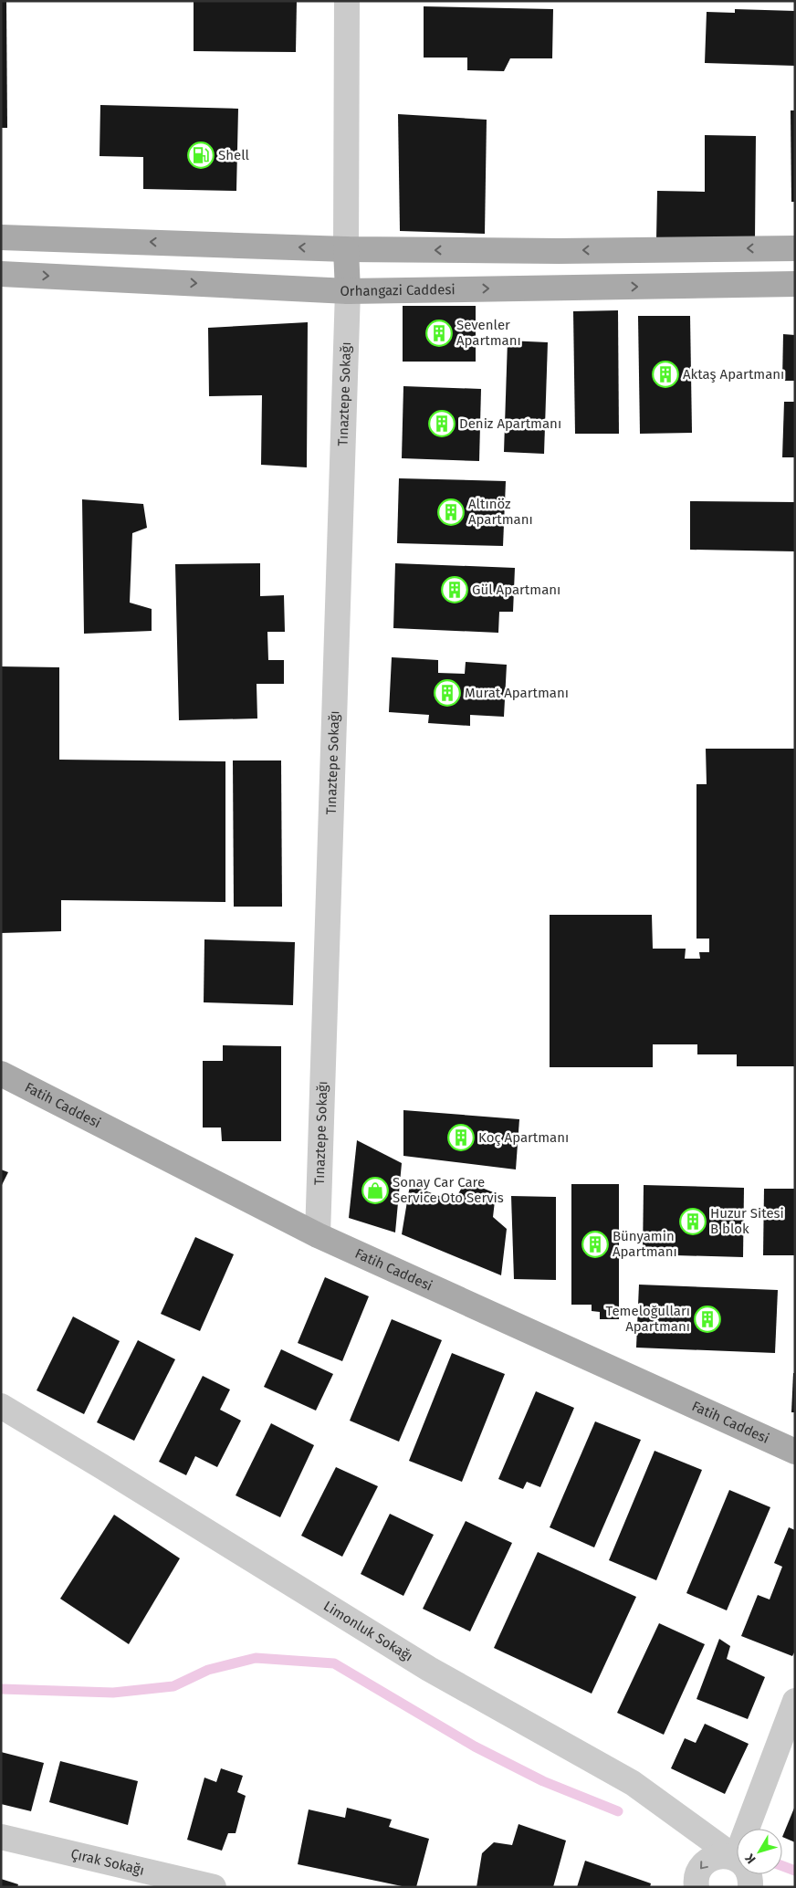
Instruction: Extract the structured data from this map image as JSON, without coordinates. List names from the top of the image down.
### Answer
{
  "streets": {
    "main road": ["Orhangazi Caddesi", "Fatih Caddesi"],
    "street": ["Tınaztepe Sokağı", "Limonluk Sokağı", "Çırak Sokağı"]
  },
  "crossings": [
    ["Orhangazi Caddesi", "Tınaztepe Sokağı"],
    ["Tınaztepe Sokağı", "Fatih Caddesi"]
  ],
  "places": {
    "fuel station": ["Shell"],
    "building": [
      "Sevenler Apartmanı",
      "Aktaş Apartmanı",
      "Deniz Apartmanı",
      "Altınöz Apartmanı",
      "Gül Apartmanı",
      "Murat Apartmanı",
      "Koç Apartmanı",
      "Huzur Sitesi B blok",
      "Bünyamin Apartmanı",
      "Temeloğulları Apartmanı"
    ],
    "shop": ["Sonay Car Care Service Oto Servis"]
  },
  "north": "bottom left"
}
